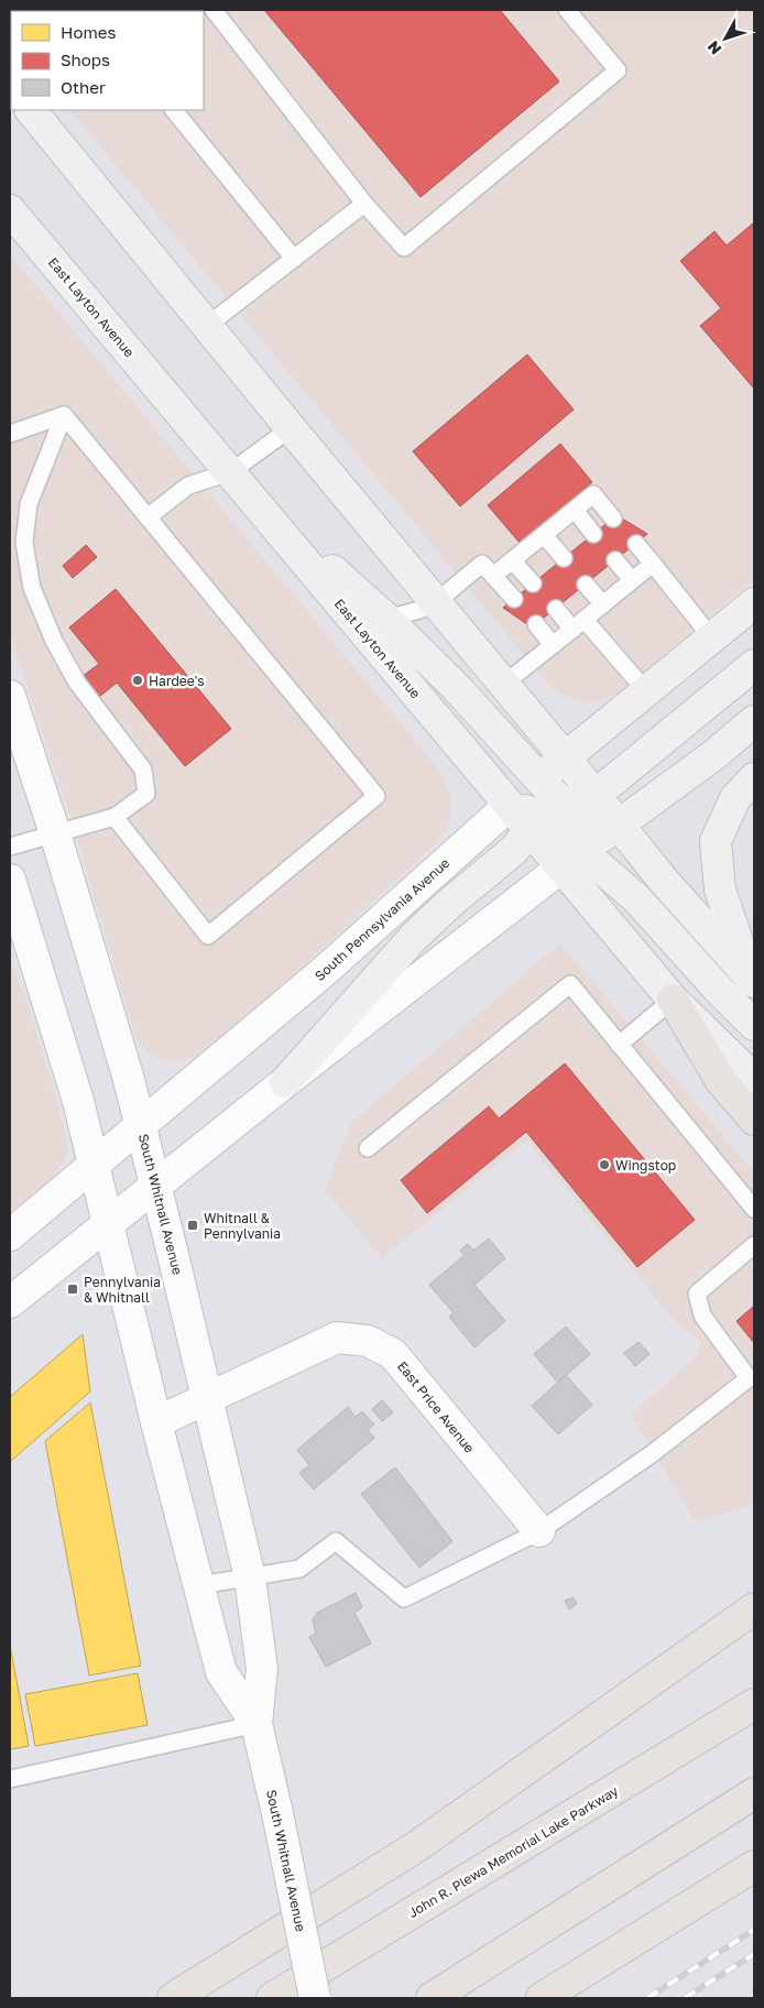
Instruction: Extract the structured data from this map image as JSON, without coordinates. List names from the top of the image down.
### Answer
{
  "streets": {
    "main road": ["East Layton Avenue", "South Pennsylvania Avenue", "John R. Plewa Memorial Lake Parkway"],
    "street": ["South Whitnall Avenue", "East Price Avenue"]
  },
  "crossings": [
    ["East Layton Avenue", "South Pennsylvania Avenue"],
    ["South Pennsylvania Avenue", "South Whitnall Avenue"],
    ["South Whitnall Avenue", "East Price Avenue"]
  ],
  "places": {
    "other": ["Hardee's", "Wingstop"],
    "transit": ["Whitnall & Pennylvania", "Pennylvania & Whitnall"]
  },
  "legend": ["Homes", "Shops", "Other"],
  "north": "bottom left"
}
